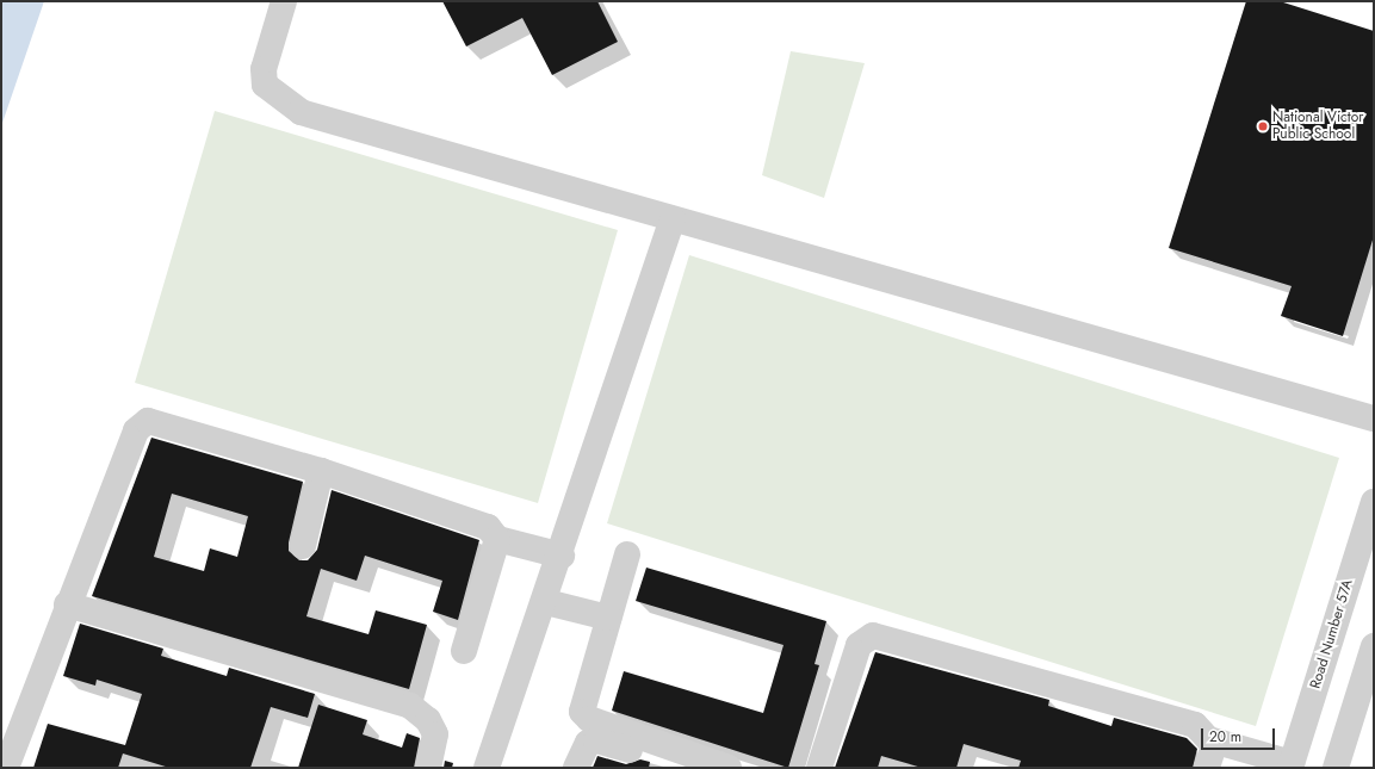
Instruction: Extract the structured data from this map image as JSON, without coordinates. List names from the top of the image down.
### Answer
{
  "streets": {
    "street": ["Road Number 57A"]
  },
  "places": ["National Victor Public School"],
  "scale_bar": "20 m"
}
